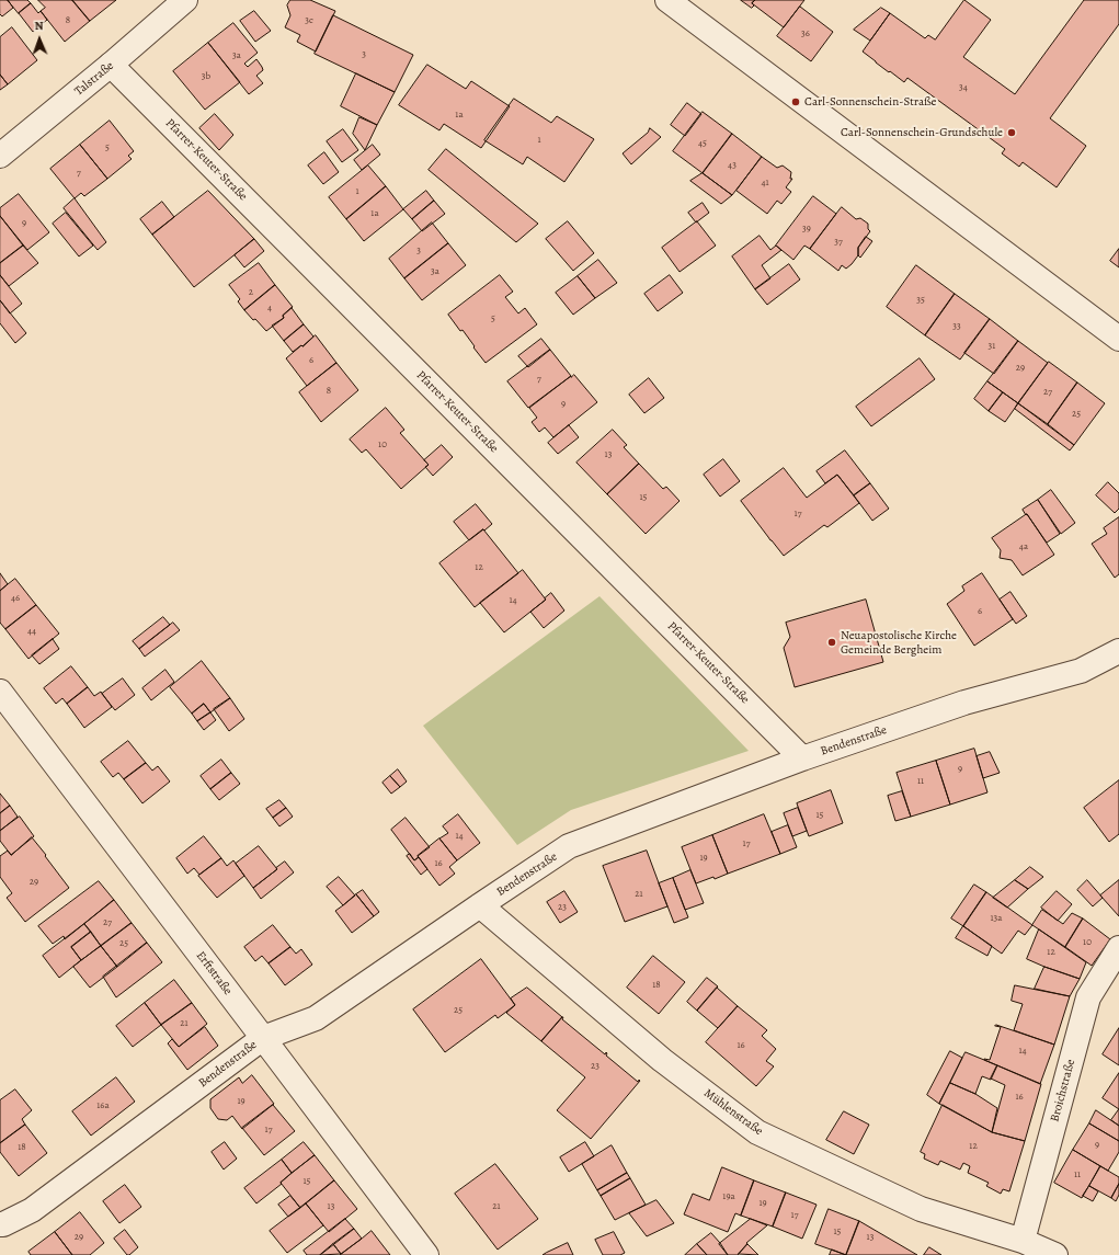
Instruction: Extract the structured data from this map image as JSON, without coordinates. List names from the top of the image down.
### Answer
{
  "streets": {
    "street": [
      "Talstraße",
      "Pfarrer-Keuter-Straße",
      "Bendenstraße",
      "Erftstraße",
      "Broichstraße",
      "Mühlenstraße"
    ]
  },
  "crossings": [
    ["Talstraße", "Pfarrer-Keuter-Straße"],
    ["Pfarrer-Keuter-Straße", "Bendenstraße"],
    ["Bendenstraße", "Erftstraße"],
    ["Bendenstraße", "Mühlenstraße"],
    ["Broichstraße", "Mühlenstraße"]
  ],
  "places": ["Carl-Sonnenschein-Straße", "Carl-Sonnenschein-Grundschule", "Neuapostolische Kirche Gemeinde Bergheim"],
  "house_numbers": [
    "8",
    "3c",
    "36",
    "3",
    "3a",
    "3b",
    "34",
    "1a",
    "1",
    "45",
    "5",
    "43",
    "7",
    "41",
    "1",
    "1a",
    "9",
    "39",
    "37",
    "3",
    "3a",
    "2",
    "35",
    "4",
    "5",
    "33",
    "31",
    "6",
    "29",
    "7",
    "8",
    "27",
    "9",
    "25",
    "10",
    "13",
    "15",
    "17",
    "4a",
    "12",
    "46",
    "14",
    "6",
    "44",
    "9",
    "11",
    "15",
    "14",
    "17",
    "19",
    "16",
    "29",
    "21",
    "23",
    "13a",
    "27",
    "10",
    "25",
    "12",
    "18",
    "25",
    "21",
    "16",
    "14",
    "23",
    "16",
    "19",
    "16a",
    "17",
    "9",
    "12",
    "18",
    "11",
    "15",
    "19a",
    "19",
    "13",
    "21",
    "17",
    "15",
    "29",
    "13"
  ],
  "north": "top"
}
